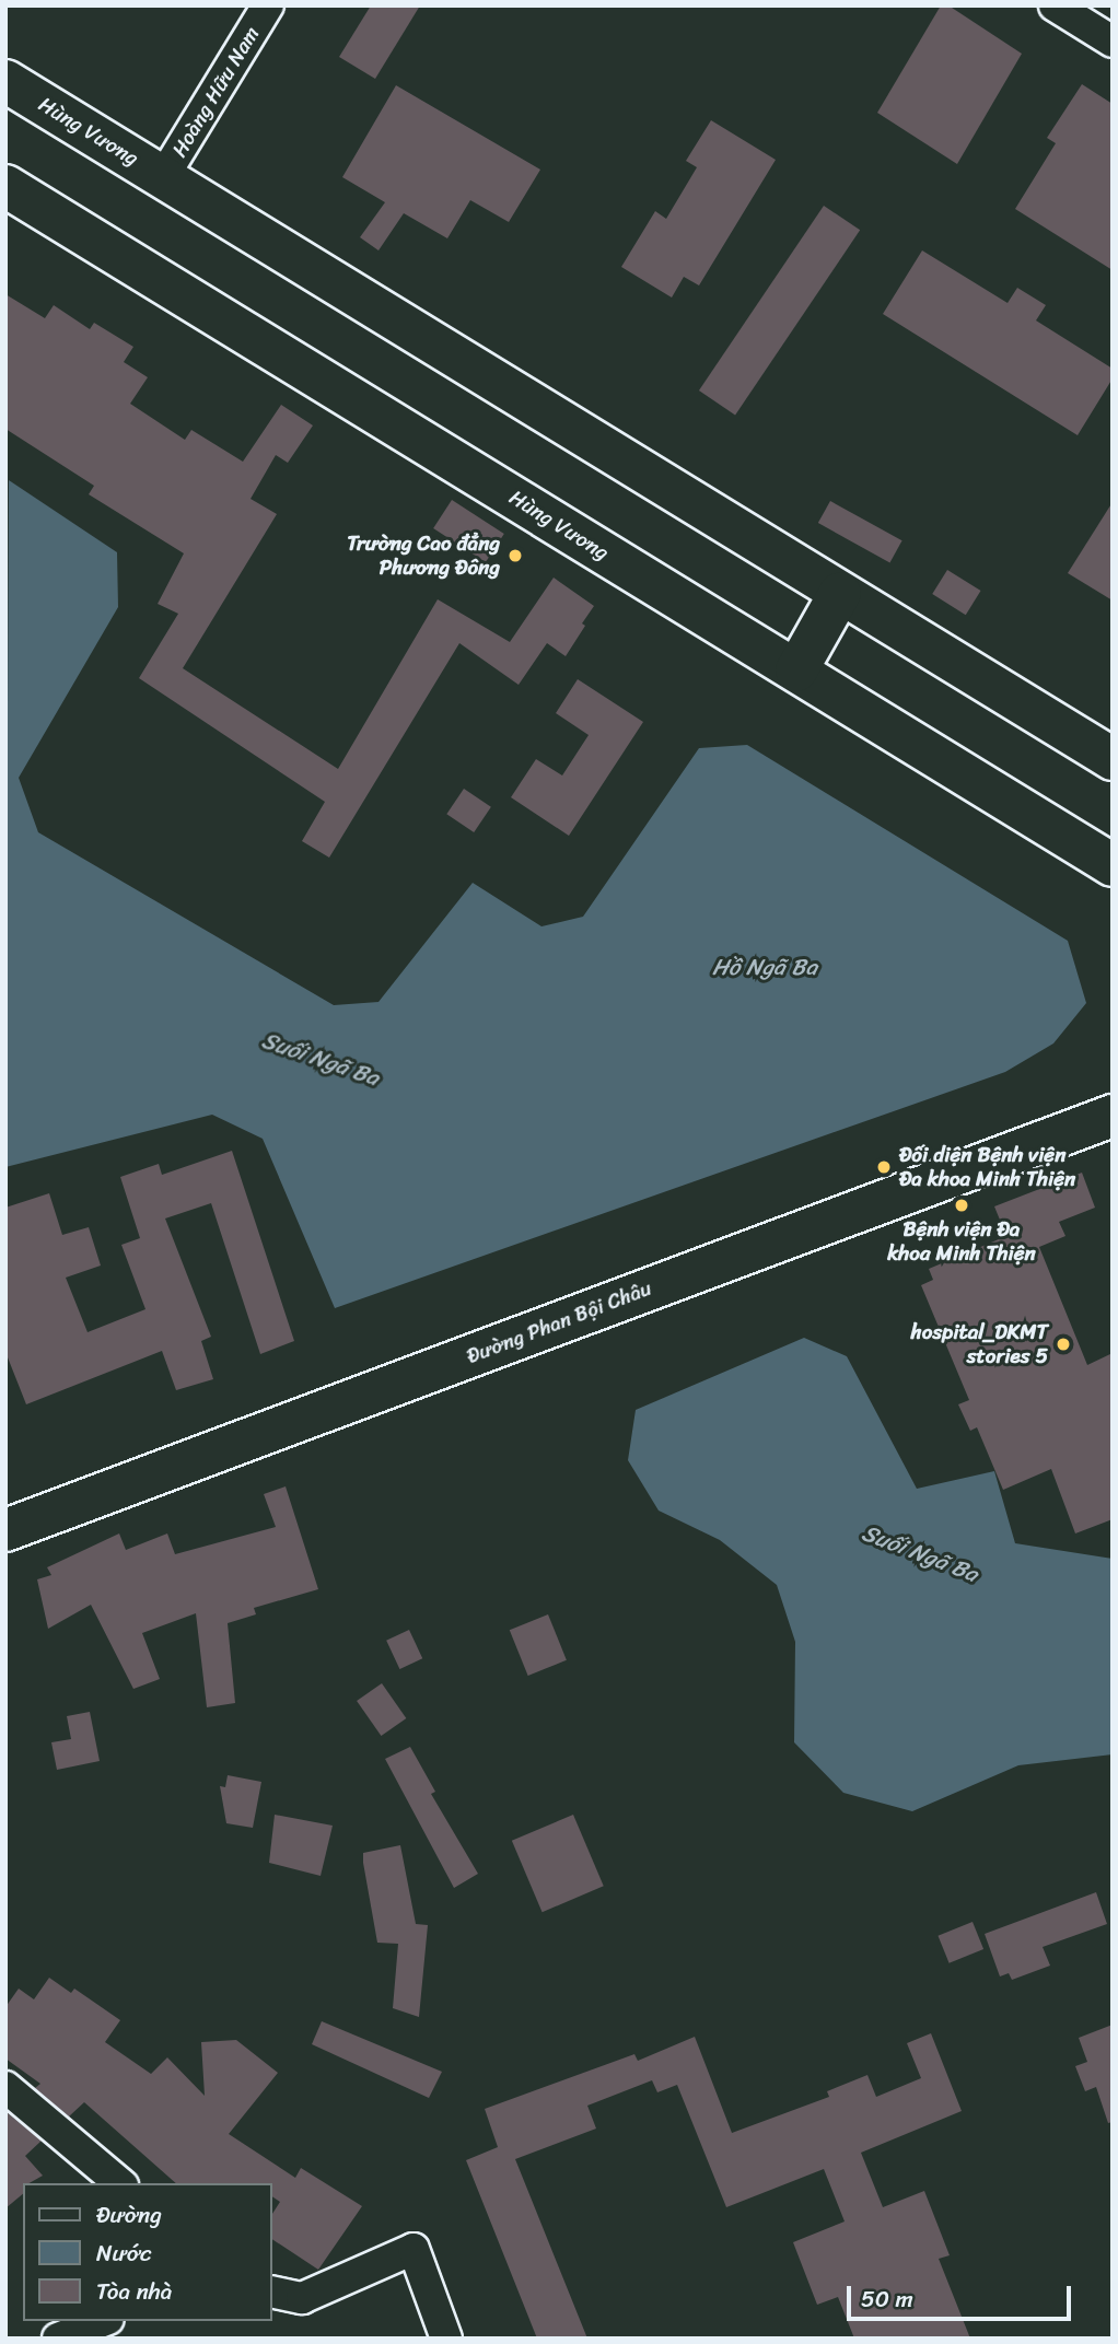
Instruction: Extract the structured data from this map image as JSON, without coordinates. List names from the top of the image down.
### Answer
{
  "streets": {
    "main road": ["Hùng Vương", "Đường Phan Bội Châu"],
    "street": ["Hoàng Hữu Nam"]
  },
  "crossings": [
    ["Hoàng Hữu Nam", "Hùng Vương"]
  ],
  "water": ["Hồ Ngã Ba", "Suối Ngã Ba"],
  "places": [
    "Trường Cao đẳng Phương Đông",
    "Đối diện Bệnh viện Đa khoa Minh Thiện",
    "Bệnh viện Đa khoa Minh Thiện",
    "hospital_DKMT stories 5"
  ],
  "legend": ["Đường", "Nước", "Tòa nhà"],
  "scale_bar": "50 m"
}
